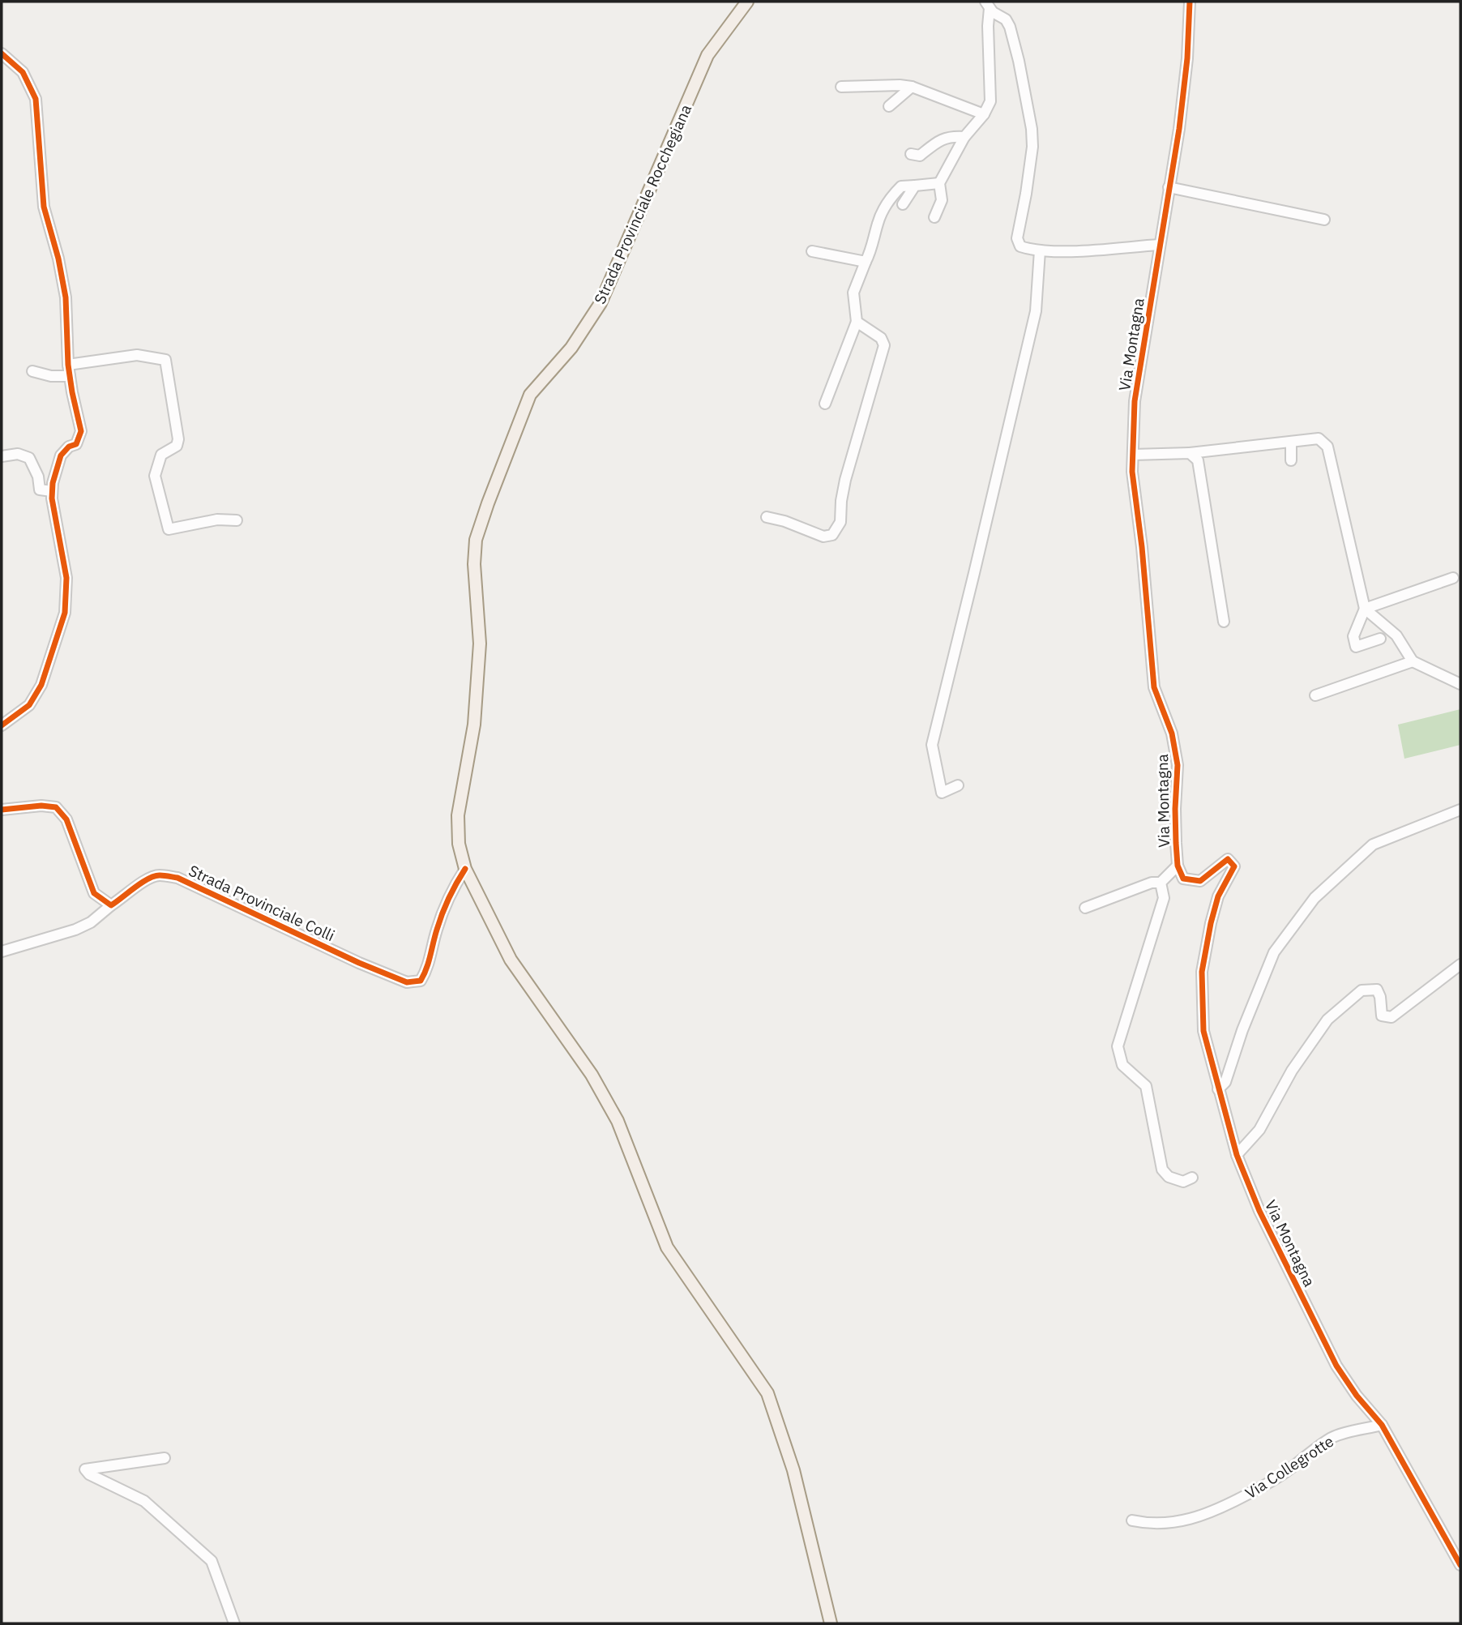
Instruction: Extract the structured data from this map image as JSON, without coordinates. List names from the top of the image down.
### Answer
{
  "streets": {
    "main road": ["Strada Provinciale Rocchegiana"],
    "street": ["Via Montagna", "Strada Provinciale Colli", "Via Collegrotte"]
  },
  "crossings": [
    ["Strada Provinciale Rocchegiana", "Strada Provinciale Colli"],
    ["Via Montagna", "Via Collegrotte"]
  ]
}
